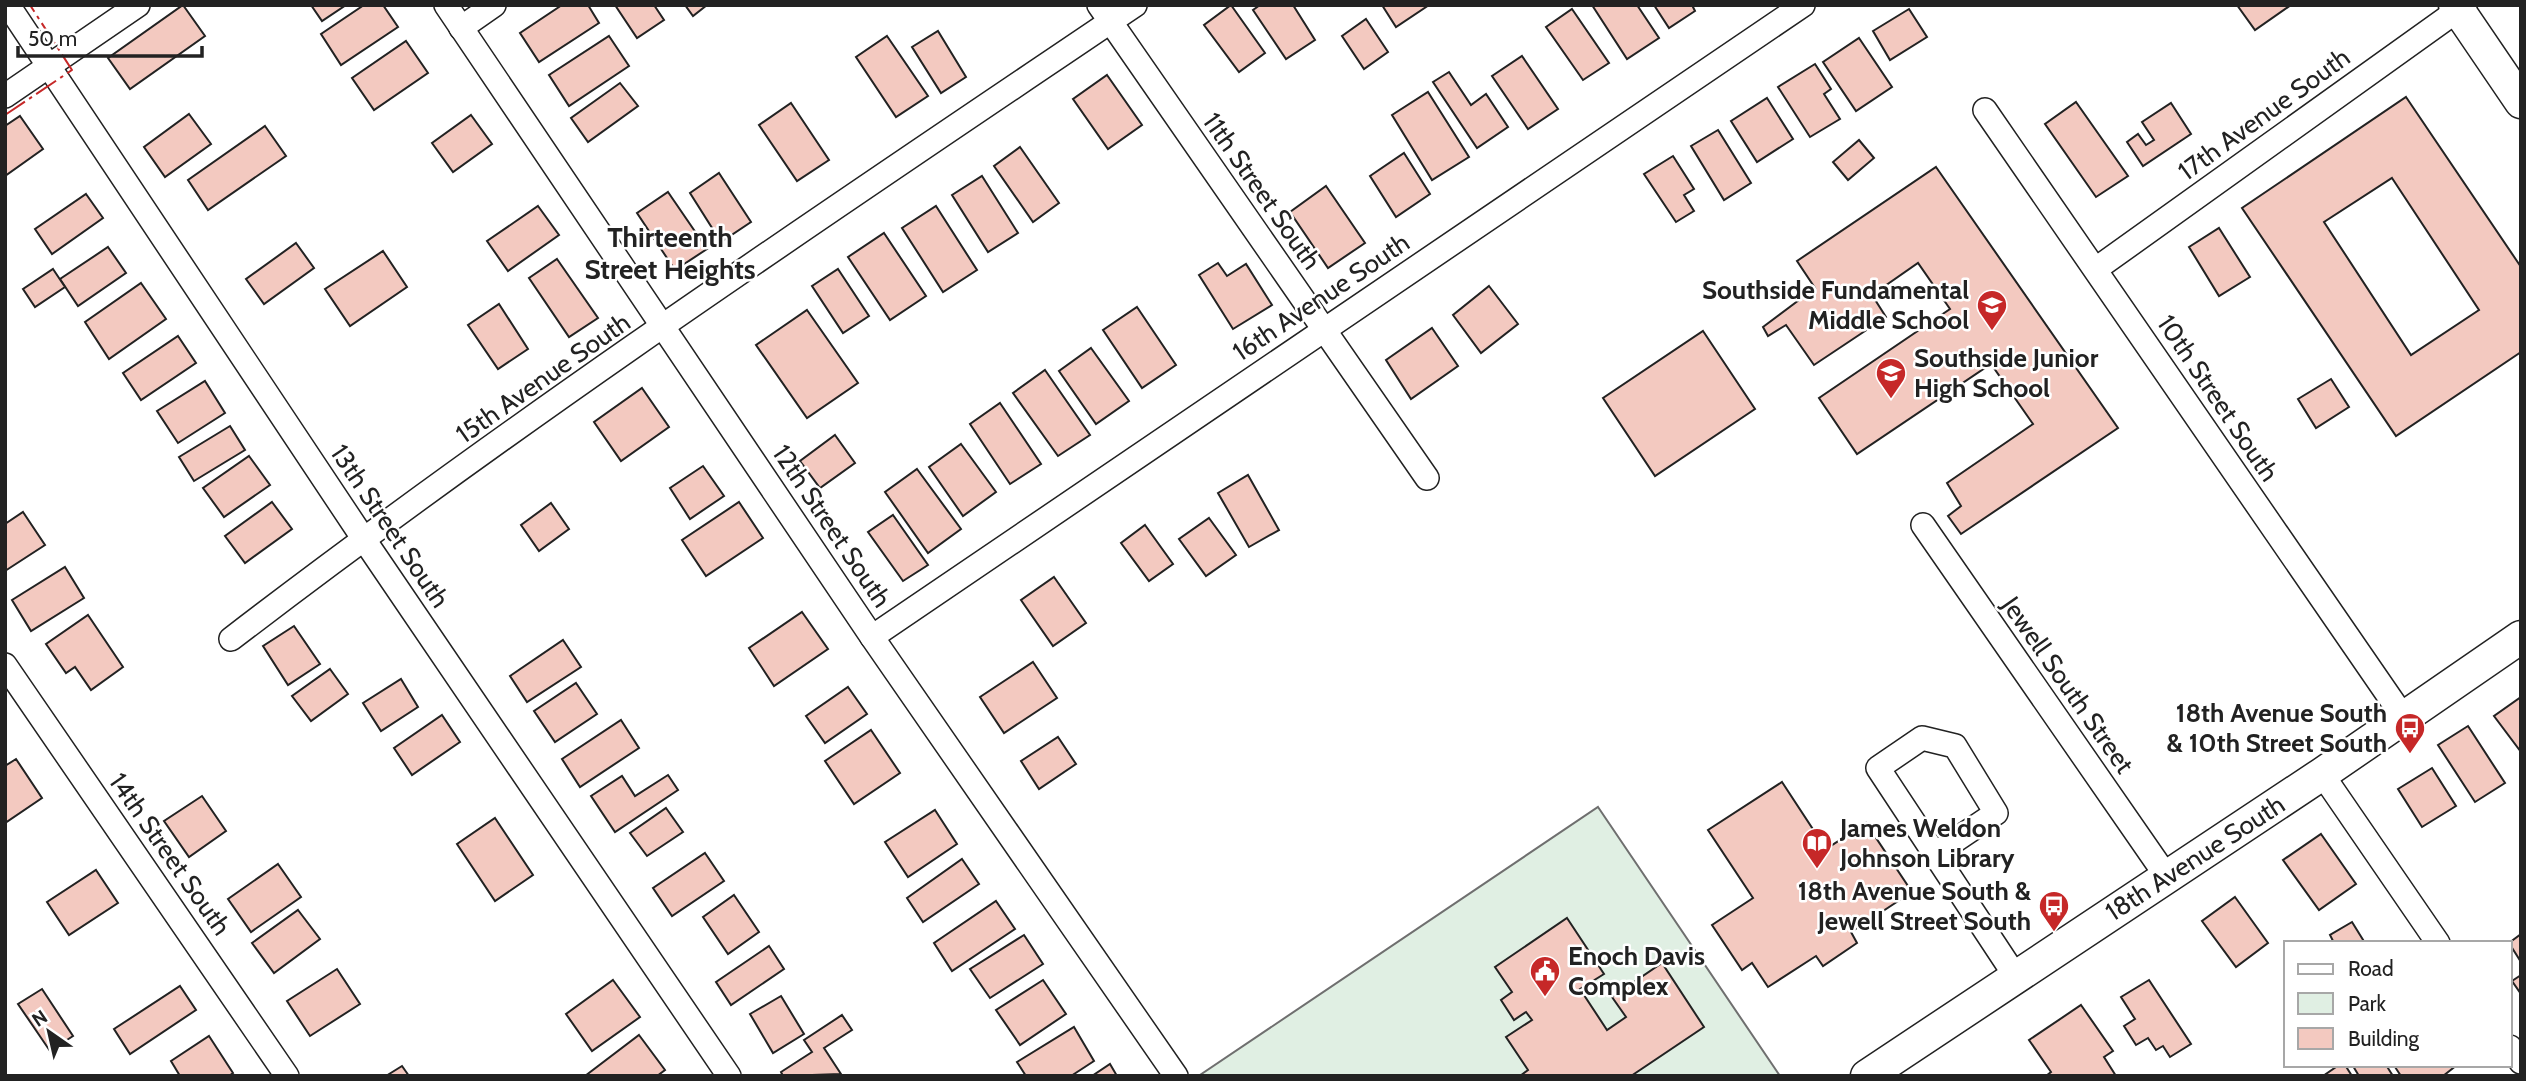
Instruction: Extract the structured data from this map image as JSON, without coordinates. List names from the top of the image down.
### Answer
{
  "streets": {
    "street": [
      "17th Avenue South",
      "11th Street South",
      "16th Avenue South",
      "15th Avenue South",
      "10th Street South",
      "13th Street South",
      "12th Street South",
      "Jewell South Street",
      "14th Street South",
      "18th Avenue South"
    ]
  },
  "crossings": [
    ["17th Avenue South", "10th Street South"],
    ["11th Street South", "16th Avenue South"],
    ["11th Street South", "15th Avenue South"],
    ["16th Avenue South", "12th Street South"],
    ["15th Avenue South", "13th Street South"],
    ["15th Avenue South", "12th Street South"],
    ["10th Street South", "18th Avenue South"],
    ["Jewell South Street", "18th Avenue South"]
  ],
  "districts": ["Thirteenth Street Heights"],
  "places": {
    "school or university": ["Southside Fundamental Middle School", "Southside Junior High School"],
    "bus stop": ["18th Avenue South & 10th Street South", "18th Avenue South & Jewell Street South"],
    "library": ["James Weldon Johnson Library"],
    "public building": ["Enoch Davis Complex"]
  },
  "legend": ["Road", "Park", "Building"],
  "scale_bar": "50 m",
  "north": "top left"
}
